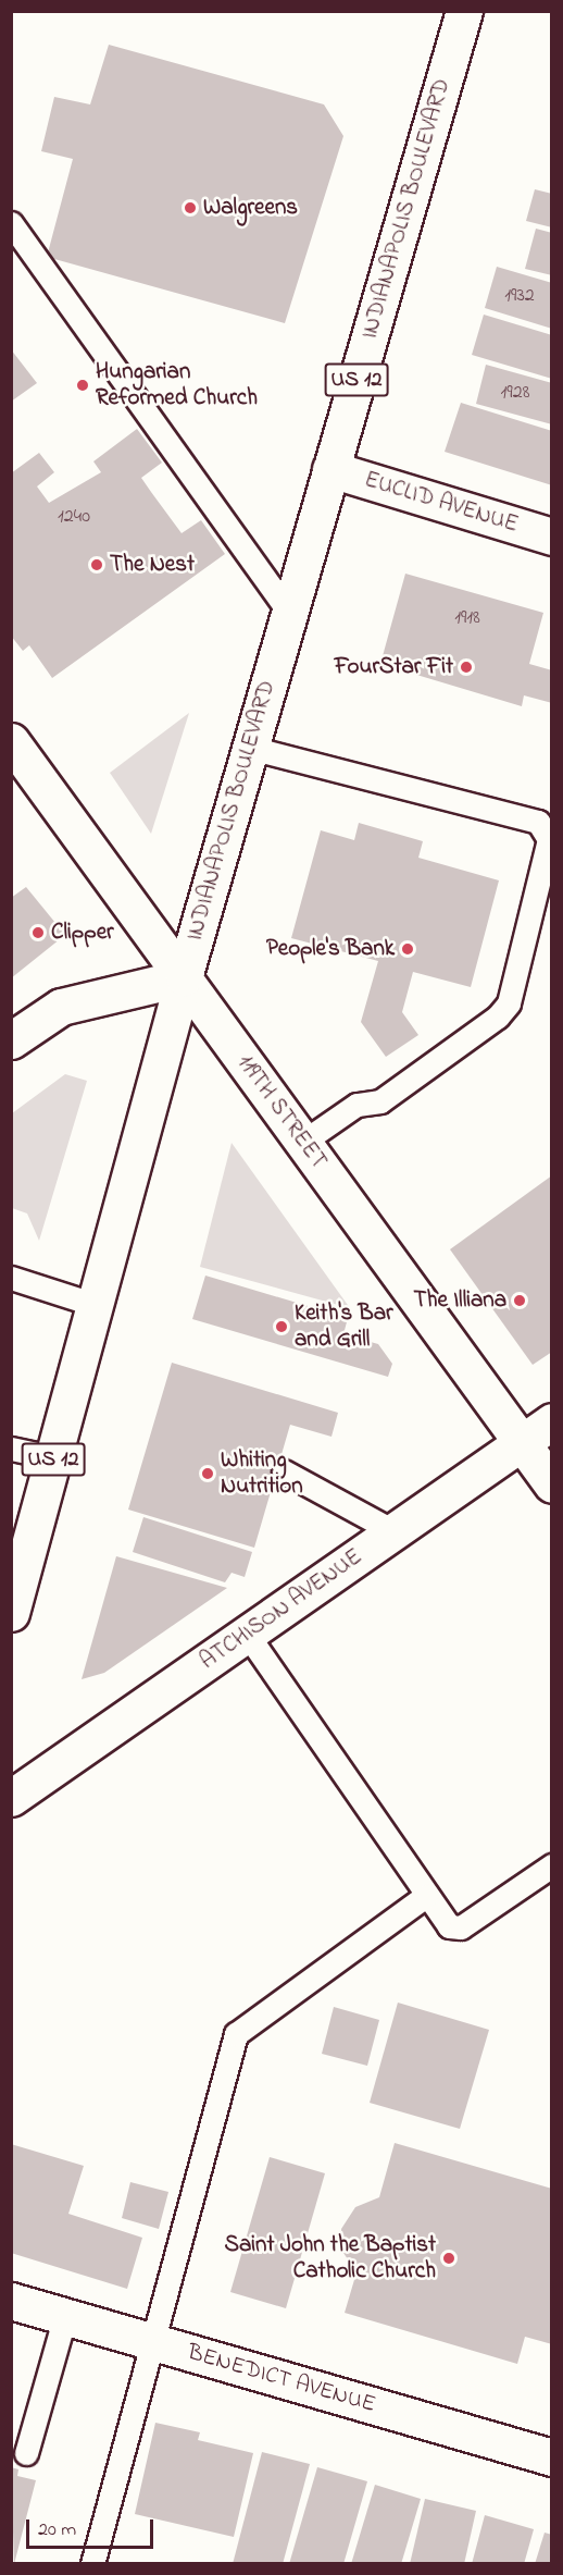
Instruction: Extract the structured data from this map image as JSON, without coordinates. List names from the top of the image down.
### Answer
{
  "streets": {
    "street": [
      "INDIANAPOLIS BOULEVARD",
      "US 12",
      "EUCLID AVENUE",
      "119TH STREET",
      "ATCHISON AVENUE",
      "BENEDICT AVENUE"
    ]
  },
  "crossings": [
    ["INDIANAPOLIS BOULEVARD", "EUCLID AVENUE"],
    ["INDIANAPOLIS BOULEVARD", "119TH STREET"],
    ["119TH STREET", "ATCHISON AVENUE"]
  ],
  "places": [
    "Walgreens",
    "Hungarian Reformed Church",
    "The Nest",
    "FourStar Fit",
    "Clipper",
    "People's Bank",
    "The Illiana",
    "Keith's Bar and Grill",
    "Whiting Nutrition",
    "Saint John the Baptist Catholic Church"
  ],
  "house_numbers": [
    "1932",
    "1928",
    "1240",
    "1918"
  ],
  "scale_bar": "20 m"
}
